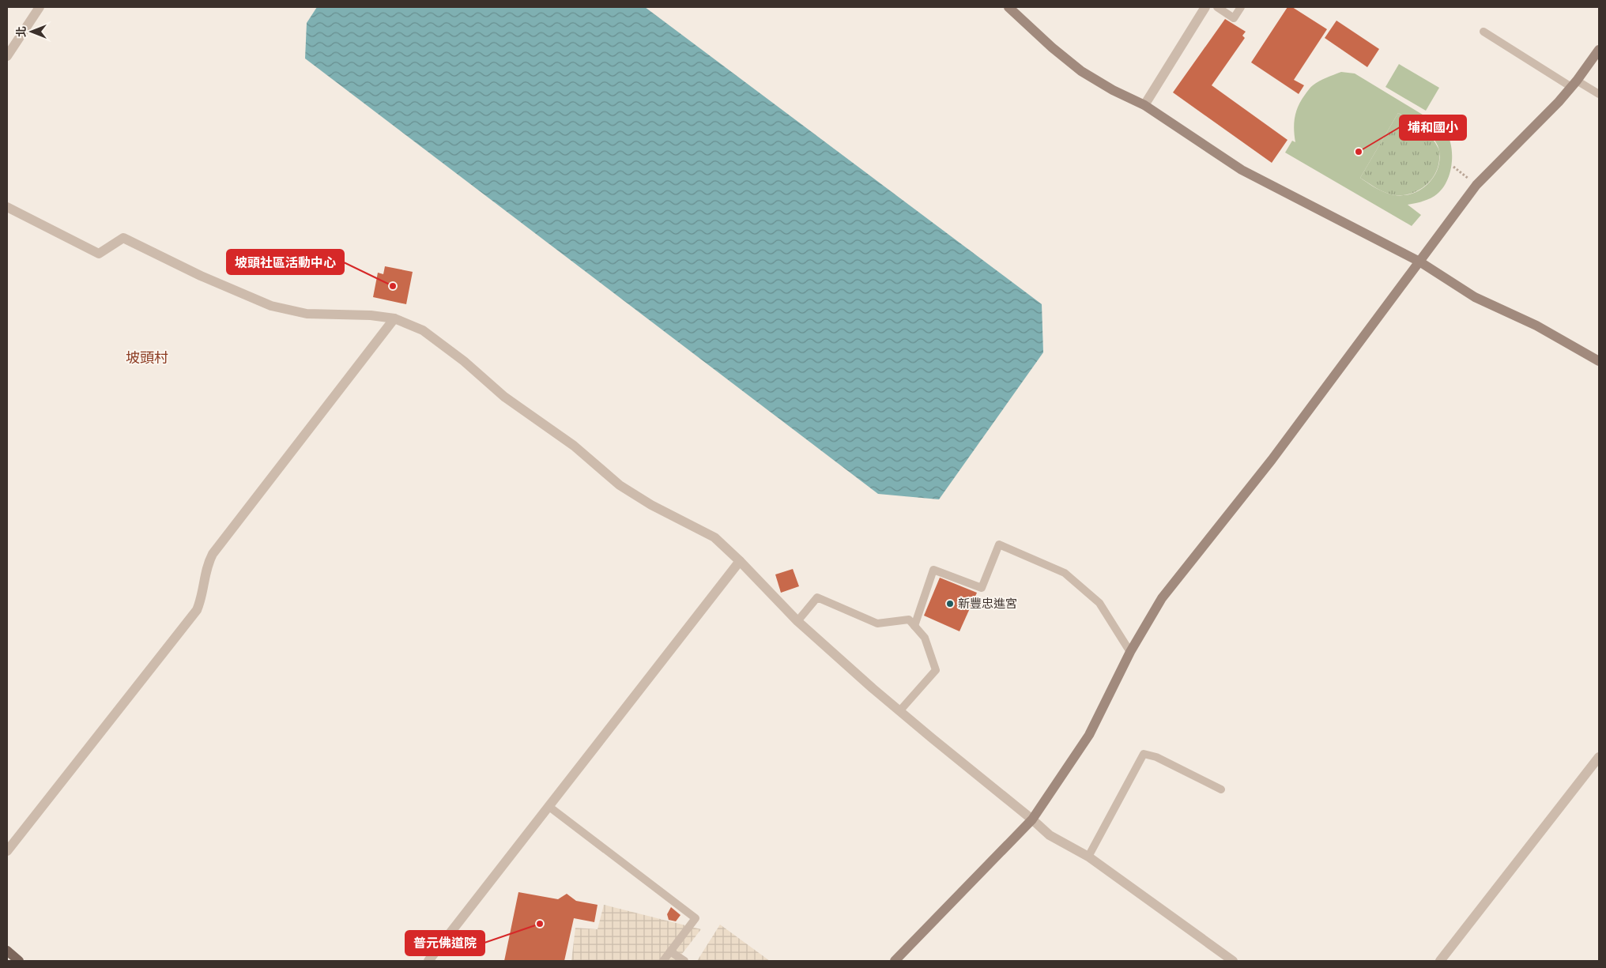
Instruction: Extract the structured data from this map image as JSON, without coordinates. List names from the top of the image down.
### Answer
{
  "districts": ["坡頭村"],
  "places": [
    "埔和國小",
    "坡頭社區活動中心",
    "新豐忠進宮",
    "普元佛道院"
  ],
  "north": "left"
}
